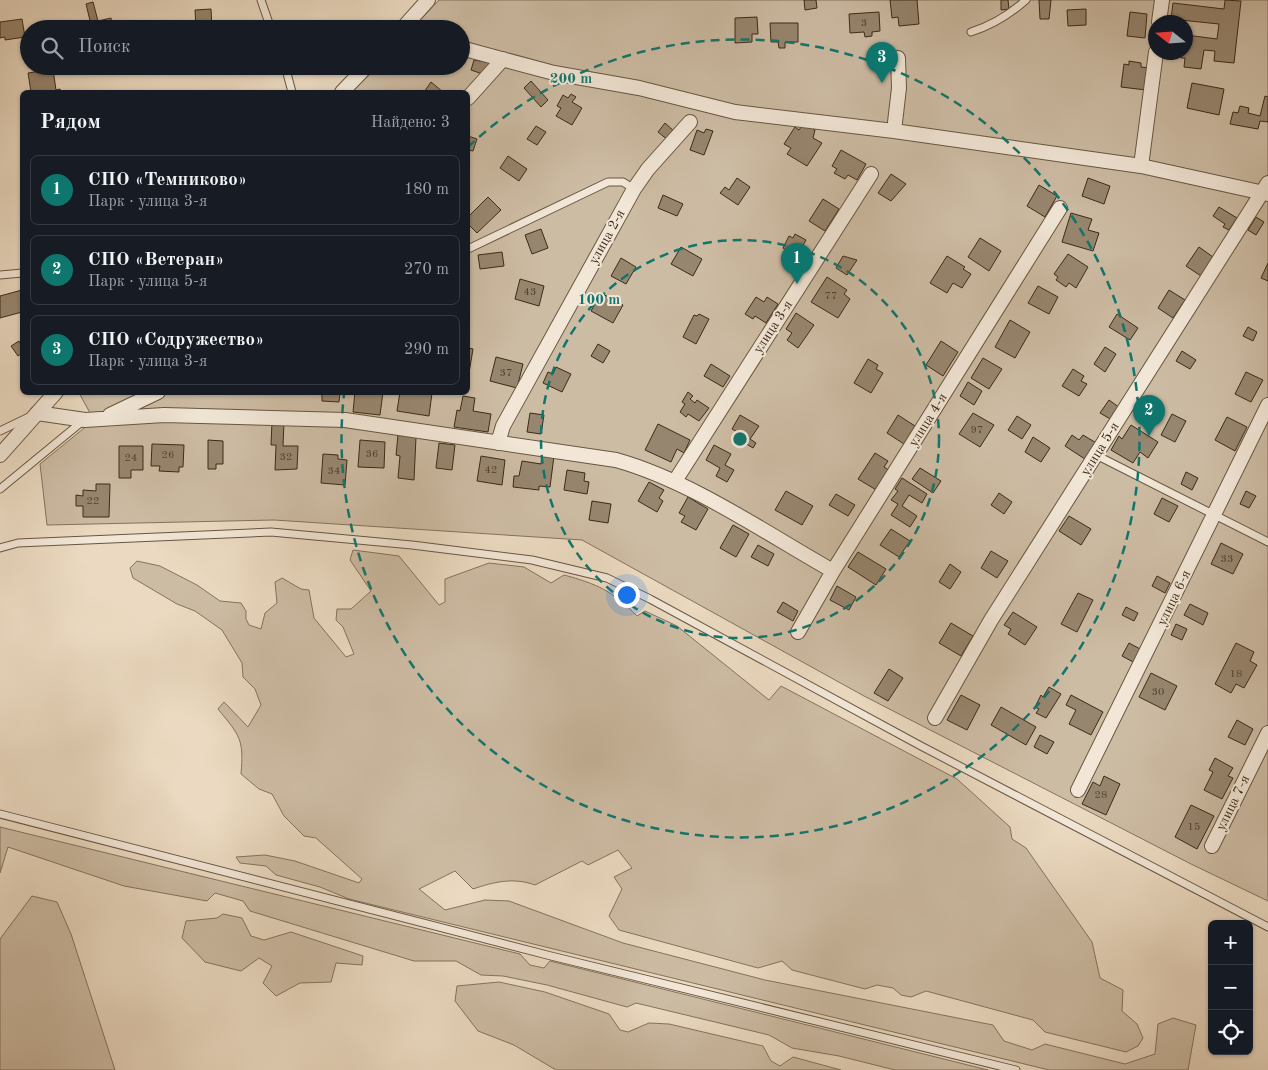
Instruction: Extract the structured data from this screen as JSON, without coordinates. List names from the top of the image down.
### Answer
{
  "streets": {
    "street": [
      "улица 2-я",
      "улица 3-я",
      "улица 4-я",
      "улица 5-я",
      "улица 6-я",
      "улица 7-я"
    ]
  },
  "house_numbers": [
    "3",
    "43",
    "77",
    "37",
    "97",
    "36",
    "26",
    "32",
    "24",
    "42",
    "34",
    "22",
    "33",
    "18",
    "30",
    "28",
    "15"
  ],
  "north": "left",
  "page": {
    "search": "Поиск",
    "pins": ["3", "1", "2"],
    "heading": ["Рядом", "Найдено: 3"],
    "list": [
      {
        "mark": "1",
        "name": "СПО «Темниково»",
        "note": "Парк · улица 3-я",
        "value": "180 m"
      },
      {
        "mark": "2",
        "name": "СПО «Ветеран»",
        "note": "Парк · улица 5-я",
        "value": "270 m"
      },
      {
        "mark": "3",
        "name": "СПО «Содружество»",
        "note": "Парк · улица 3-я",
        "value": "290 m"
      }
    ],
    "map_buttons": ["+", "−"]
  },
  "rings": ["200 m", "100 m"]
}
